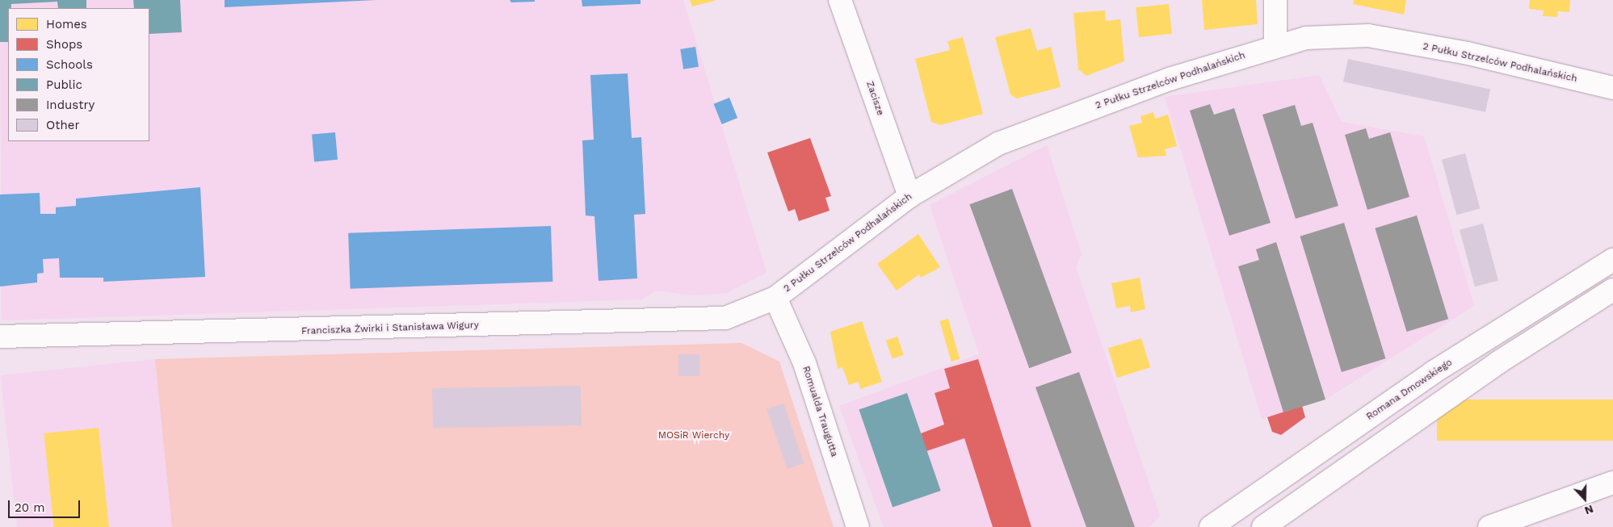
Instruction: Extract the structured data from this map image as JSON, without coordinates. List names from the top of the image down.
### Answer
{
  "streets": {
    "street": [
      "2 Pułku Strzelców Podhalańskich",
      "Zacisze",
      "Franciszka Żwirki i Stanisława Wigury",
      "Romana Dmowskiego",
      "Romualda Traugutta"
    ]
  },
  "crossings": [
    ["2 Pułku Strzelców Podhalańskich", "Zacisze"],
    ["2 Pułku Strzelców Podhalańskich", "Franciszka Żwirki i Stanisława Wigury"],
    ["2 Pułku Strzelców Podhalańskich", "Romualda Traugutta"],
    ["Franciszka Żwirki i Stanisława Wigury", "Romualda Traugutta"]
  ],
  "parks": ["MOSiR Wierchy"],
  "legend": [
    "Homes",
    "Shops",
    "Schools",
    "Public",
    "Industry",
    "Other"
  ],
  "scale_bar": "20 m",
  "north": "bottom"
}
